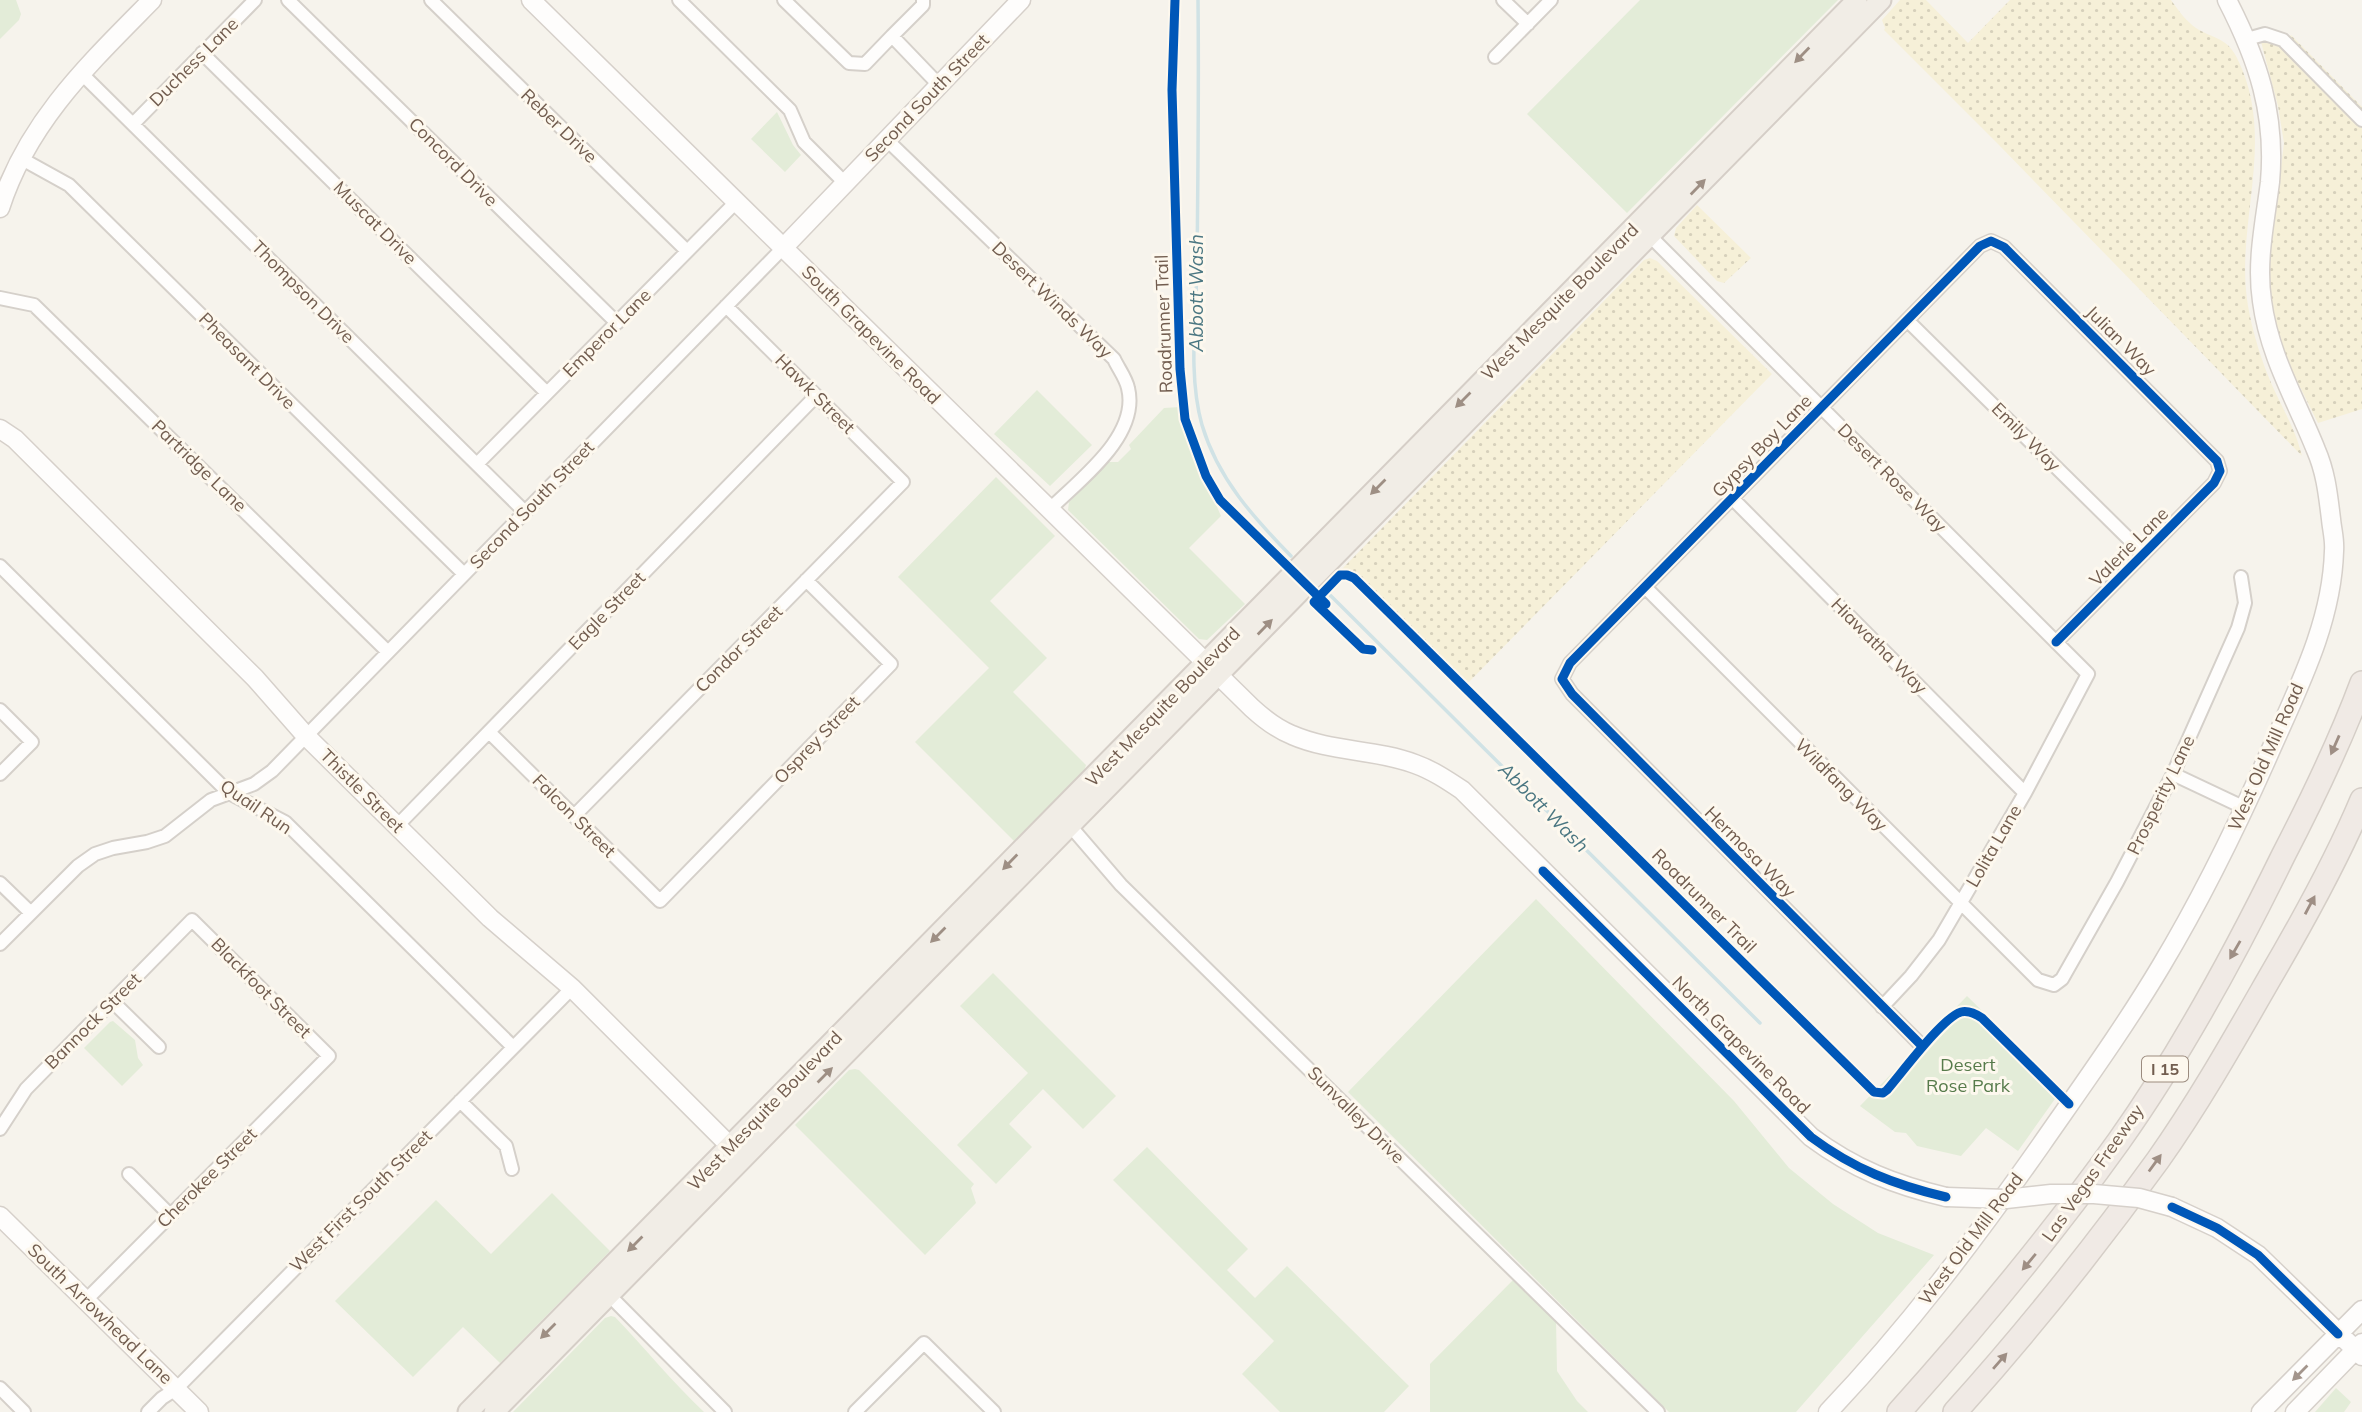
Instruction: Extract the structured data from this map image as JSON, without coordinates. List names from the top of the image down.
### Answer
{
  "streets": {
    "highway": ["I 15", "Las Vegas Freeway"],
    "main road": ["West Mesquite Boulevard"],
    "street": [
      "Duchess Lane",
      "Second South Street",
      "Reber Drive",
      "Concord Drive",
      "Muscat Drive",
      "Thompson Drive",
      "Desert Winds Way",
      "Emperor Lane",
      "South Grapevine Road",
      "Julian Way",
      "Pheasant Drive",
      "Hawk Street",
      "Emily Way",
      "Gypsy Boy Lane",
      "Partridge Lane",
      "Desert Rose Way",
      "Valerie Lane",
      "Eagle Street",
      "Hiawatha Way",
      "Condor Street",
      "Osprey Street",
      "West Old Mill Road",
      "Wildfang Way",
      "Thistle Street",
      "Prosperity Lane",
      "Quail Run",
      "Falcon Street",
      "Lolita Lane",
      "Hermosa Way",
      "Blackfoot Street",
      "Bannock Street",
      "North Grapevine Road",
      "Sunvalley Drive",
      "Cherokee Street",
      "West First South Street",
      "South Arrowhead Lane"
    ],
    "cycle path": ["Roadrunner Trail"]
  },
  "crossings": [
    ["Duchess Lane", "Muscat Drive"],
    ["Duchess Lane", "Thompson Drive"],
    ["Second South Street", "Thompson Drive"],
    ["Second South Street", "Desert Winds Way"],
    ["Second South Street", "South Grapevine Road"],
    ["Second South Street", "Pheasant Drive"],
    ["Second South Street", "Hawk Street"],
    ["Second South Street", "Partridge Lane"],
    ["Second South Street", "Thistle Street"],
    ["Second South Street", "Quail Run"],
    ["Reber Drive", "Emperor Lane"],
    ["Concord Drive", "Emperor Lane"],
    ["Muscat Drive", "Emperor Lane"],
    ["Thompson Drive", "Emperor Lane"],
    ["Desert Winds Way", "South Grapevine Road"],
    ["West Mesquite Boulevard", "South Grapevine Road"],
    ["West Mesquite Boulevard", "Desert Rose Way"],
    ["West Mesquite Boulevard", "Thistle Street"],
    ["West Mesquite Boulevard", "North Grapevine Road"],
    ["West Mesquite Boulevard", "Sunvalley Drive"],
    ["Emperor Lane", "South Grapevine Road"],
    ["South Grapevine Road", "North Grapevine Road"],
    ["Julian Way", "Gypsy Boy Lane"],
    ["Julian Way", "Valerie Lane"],
    ["Hawk Street", "Eagle Street"],
    ["Hawk Street", "Condor Street"],
    ["Emily Way", "Gypsy Boy Lane"],
    ["Emily Way", "Valerie Lane"],
    ["Gypsy Boy Lane", "Desert Rose Way"],
    ["Gypsy Boy Lane", "Hiawatha Way"],
    ["Gypsy Boy Lane", "Wildfang Way"],
    ["Gypsy Boy Lane", "Hermosa Way"],
    ["Desert Rose Way", "Valerie Lane"],
    ["Desert Rose Way", "Lolita Lane"],
    ["Eagle Street", "Thistle Street"],
    ["Eagle Street", "Falcon Street"],
    ["Hiawatha Way", "Lolita Lane"],
    ["Condor Street", "Osprey Street"],
    ["Condor Street", "Falcon Street"],
    ["Osprey Street", "Falcon Street"],
    ["Wildfang Way", "Prosperity Lane"],
    ["Wildfang Way", "Lolita Lane"],
    ["Thistle Street", "West First South Street"],
    ["Quail Run", "West First South Street"],
    ["Lolita Lane", "Hermosa Way"],
    ["Blackfoot Street", "Bannock Street"],
    ["Blackfoot Street", "Cherokee Street"],
    ["Cherokee Street", "South Arrowhead Lane"],
    ["West First South Street", "South Arrowhead Lane"]
  ],
  "water": ["Abbott Wash"],
  "parks": ["Desert Rose Park"]
}
